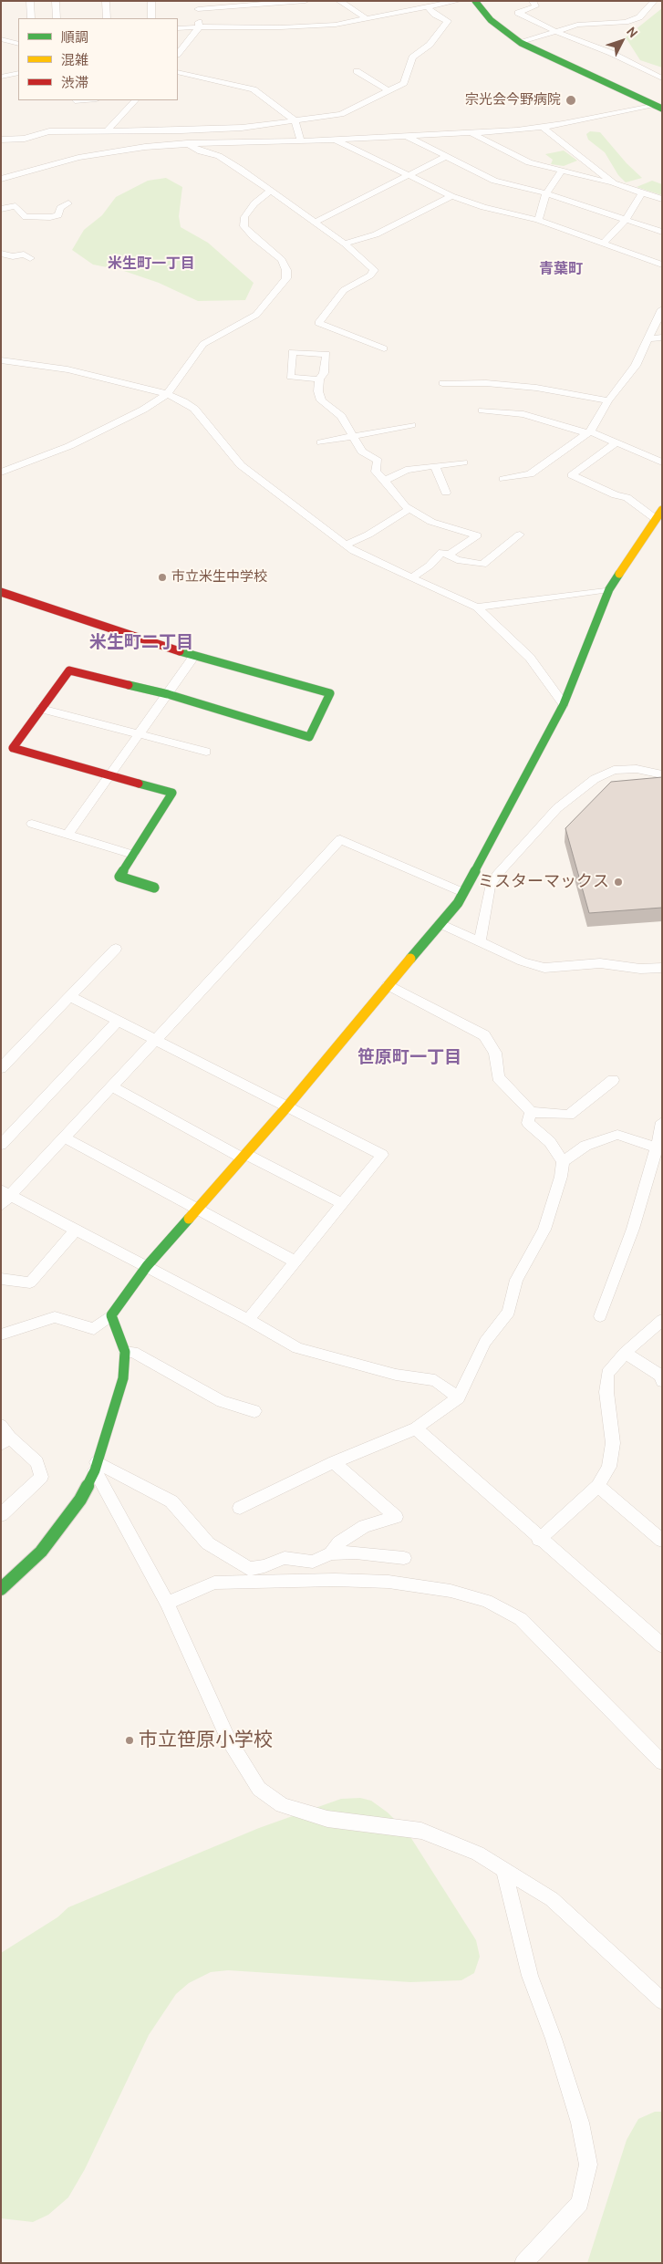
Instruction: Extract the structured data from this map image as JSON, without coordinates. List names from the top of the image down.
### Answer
{
  "districts": [
    "米生町一丁目",
    "青葉町",
    "米生町二丁目",
    "笹原町一丁目"
  ],
  "places": [
    "宗光会今野病院",
    "市立米生中学校",
    "ミスターマックス",
    "市立笹原小学校"
  ],
  "legend": ["順調", "混雑", "渋滞"],
  "north": "top right"
}
